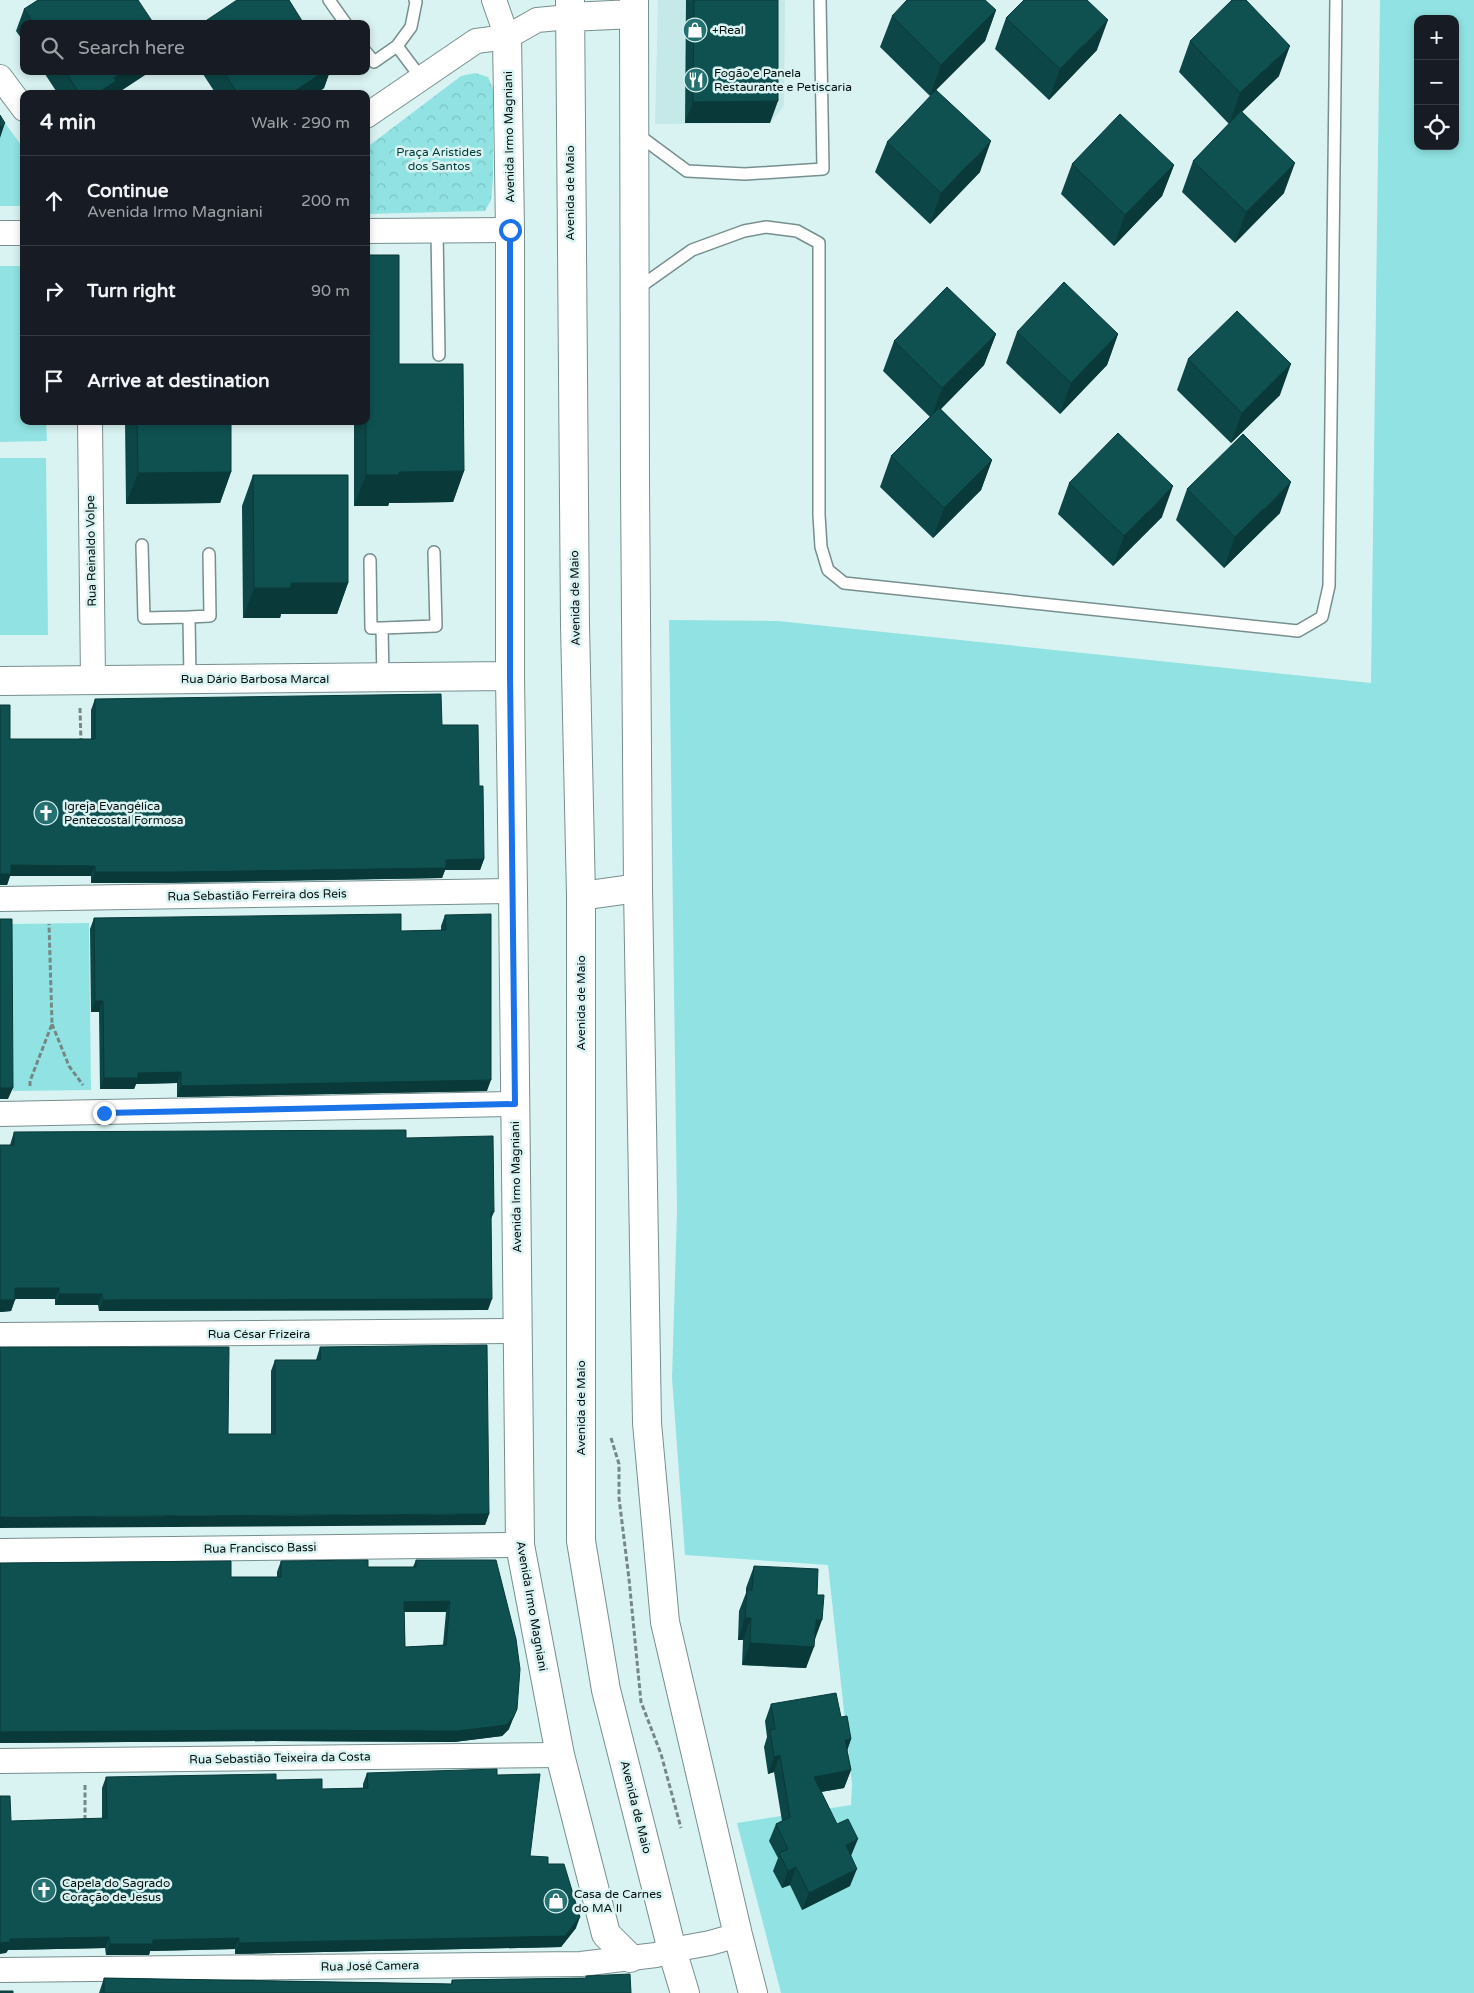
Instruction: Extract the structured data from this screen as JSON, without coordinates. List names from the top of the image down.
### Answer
{
  "streets": {
    "main road": ["Avenida Irmo Magniani", "Avenida de Maio", "Rua Dário Barbosa Marcal"],
    "street": [
      "Rua Reinaldo Volpe",
      "Rua Sebastião Ferreira dos Reis",
      "Rua César Frizeira",
      "Rua Francisco Bassi",
      "Rua Sebastião Teixeira da Costa",
      "Rua José Camera"
    ]
  },
  "crossings": [
    ["Avenida Irmo Magniani", "Rua Dário Barbosa Marcal"],
    ["Avenida Irmo Magniani", "Rua Sebastião Ferreira dos Reis"],
    ["Avenida Irmo Magniani", "Rua César Frizeira"],
    ["Avenida Irmo Magniani", "Rua Francisco Bassi"],
    ["Avenida Irmo Magniani", "Rua Sebastião Teixeira da Costa"],
    ["Avenida Irmo Magniani", "Rua José Camera"],
    ["Avenida de Maio", "Rua José Camera"],
    ["Rua Reinaldo Volpe", "Rua Dário Barbosa Marcal"]
  ],
  "parks": ["Praça Aristides dos Santos"],
  "places": {
    "shop": ["+Real", "Casa de Carnes do MA II"],
    "restaurant": ["Fogão e Panela Restaurante e Petiscaria"],
    "church": ["Igreja Evangélica Pentecostal Formosa", "Capela do Sagrado Coração de Jesus"]
  },
  "page": {
    "map_buttons": ["+", "−"],
    "search": "Search here",
    "heading": ["4 min", "Walk · 290 m"],
    "list": [
      ["Continue", "Avenida Irmo Magniani", "200 m"],
      ["Turn right", "90 m"],
      "Arrive at destination"
    ]
  }
}
